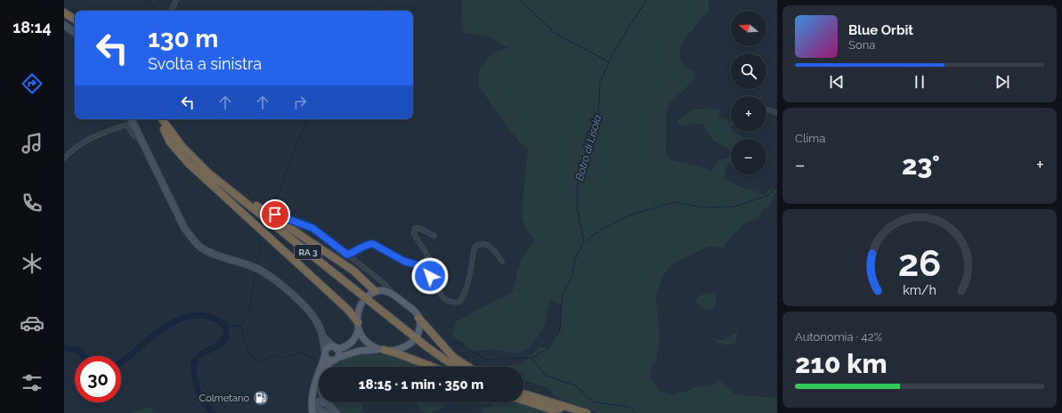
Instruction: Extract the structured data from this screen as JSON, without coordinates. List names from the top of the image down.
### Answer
{
  "streets": {
    "highway": ["RA 3"]
  },
  "water": ["Botro di Lisoia"],
  "places": {
    "fuel station": ["Colmetano"]
  },
  "north": "left",
  "page": {
    "tabs": "18:14",
    "map_buttons": ["+", "−"],
    "turn": ["130 m", "Svolta a sinistra"],
    "song": ["Blue Orbit", "Sona"],
    "tile": [
      "Clima",
      ["Autonomia · 42%", "210 km"]
    ],
    "heat": ["−", "23°", "+"],
    "limit": "30",
    "trip": "18:15 · 1 min · 350 m",
    "gauge": ["26", "km/h"]
  }
}
